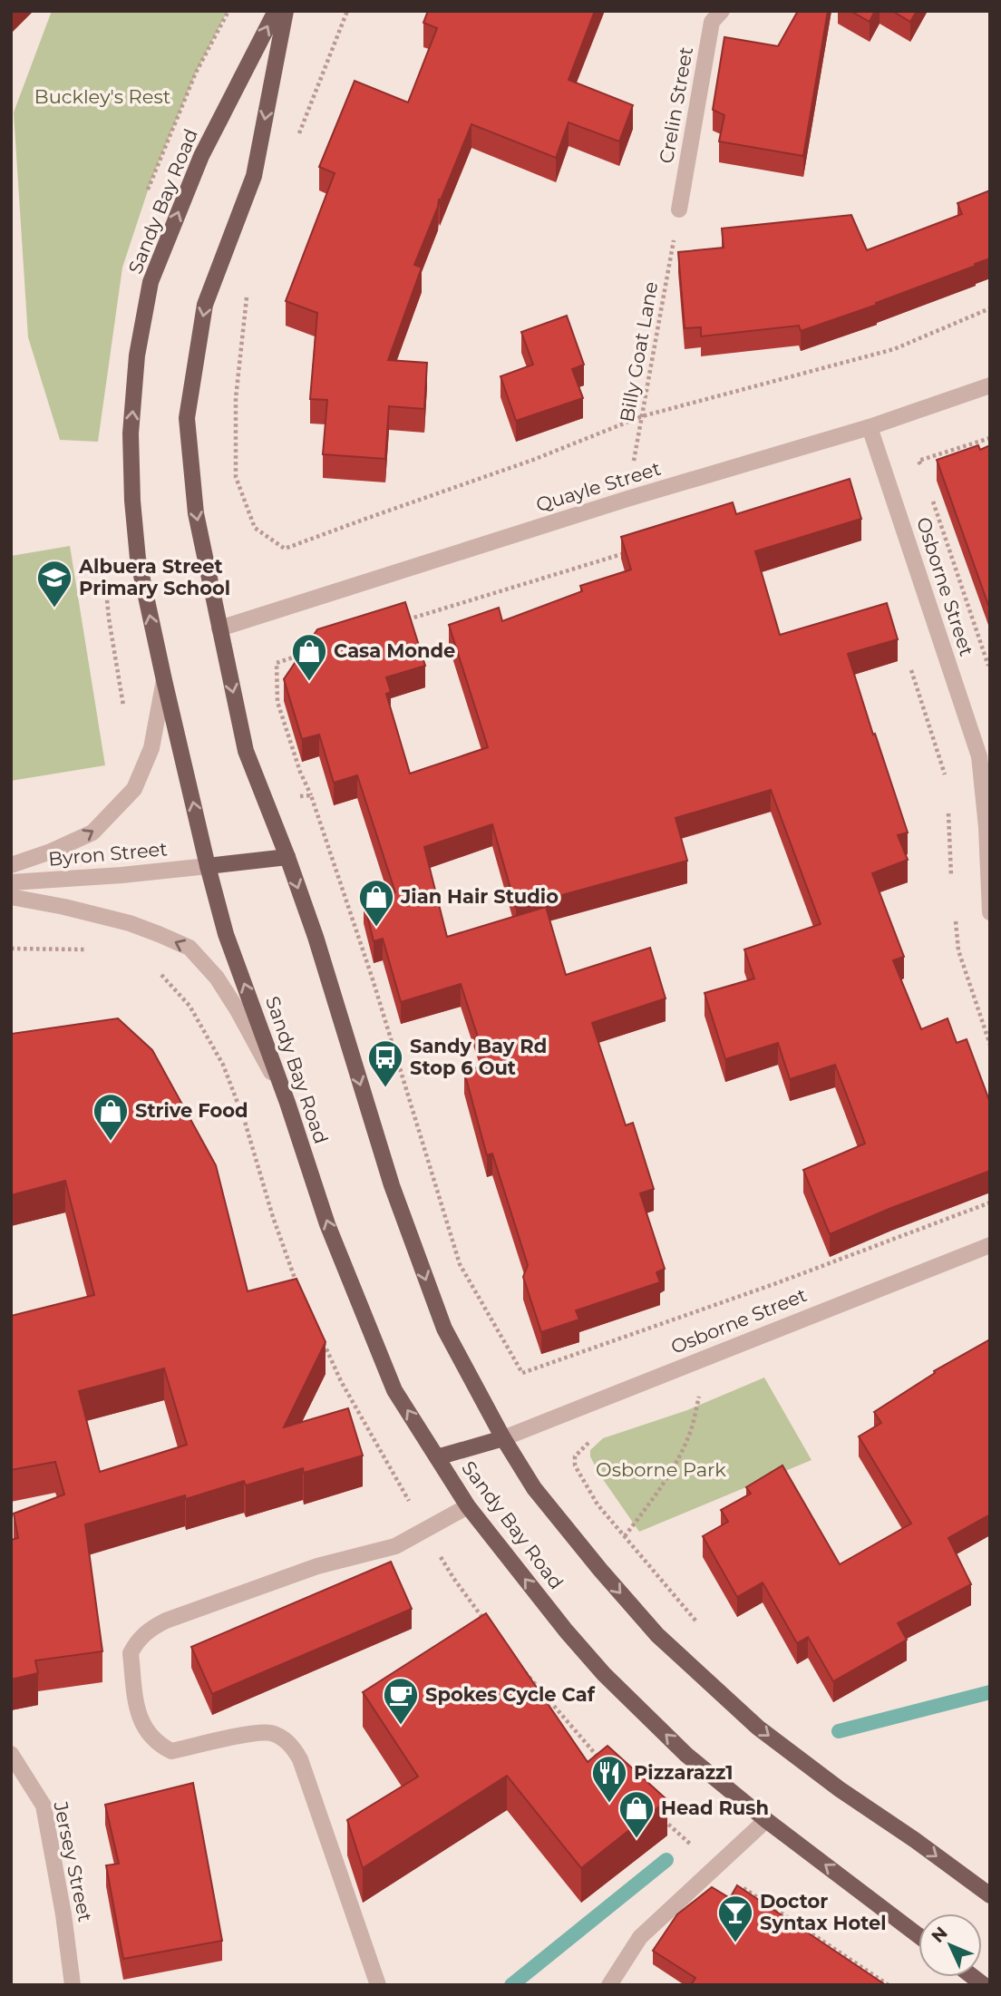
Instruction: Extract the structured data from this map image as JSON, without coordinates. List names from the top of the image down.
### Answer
{
  "streets": {
    "main road": ["Sandy Bay Road"],
    "street": [
      "Crelin Street",
      "Quayle Street",
      "Osborne Street",
      "Byron Street",
      "Jersey Street"
    ],
    "path": ["Billy Goat Lane"]
  },
  "crossings": [
    ["Crelin Street", "Billy Goat Lane"],
    ["Sandy Bay Road", "Quayle Street"],
    ["Sandy Bay Road", "Osborne Street"],
    ["Sandy Bay Road", "Byron Street"],
    ["Billy Goat Lane", "Quayle Street"],
    ["Quayle Street", "Osborne Street"]
  ],
  "parks": ["Buckley's Rest", "Osborne Park"],
  "places": {
    "school or university": ["Albuera Street Primary School"],
    "shop": [
      "Casa Monde",
      "Jian Hair Studio",
      "Strive Food",
      "Head Rush"
    ],
    "bus stop": ["Sandy Bay Rd Stop 6 Out"],
    "cafe": ["Spokes Cycle Caf"],
    "restaurant": ["Pizzarazz1"],
    "bar": ["Doctor Syntax Hotel"]
  },
  "north": "top left"
}
